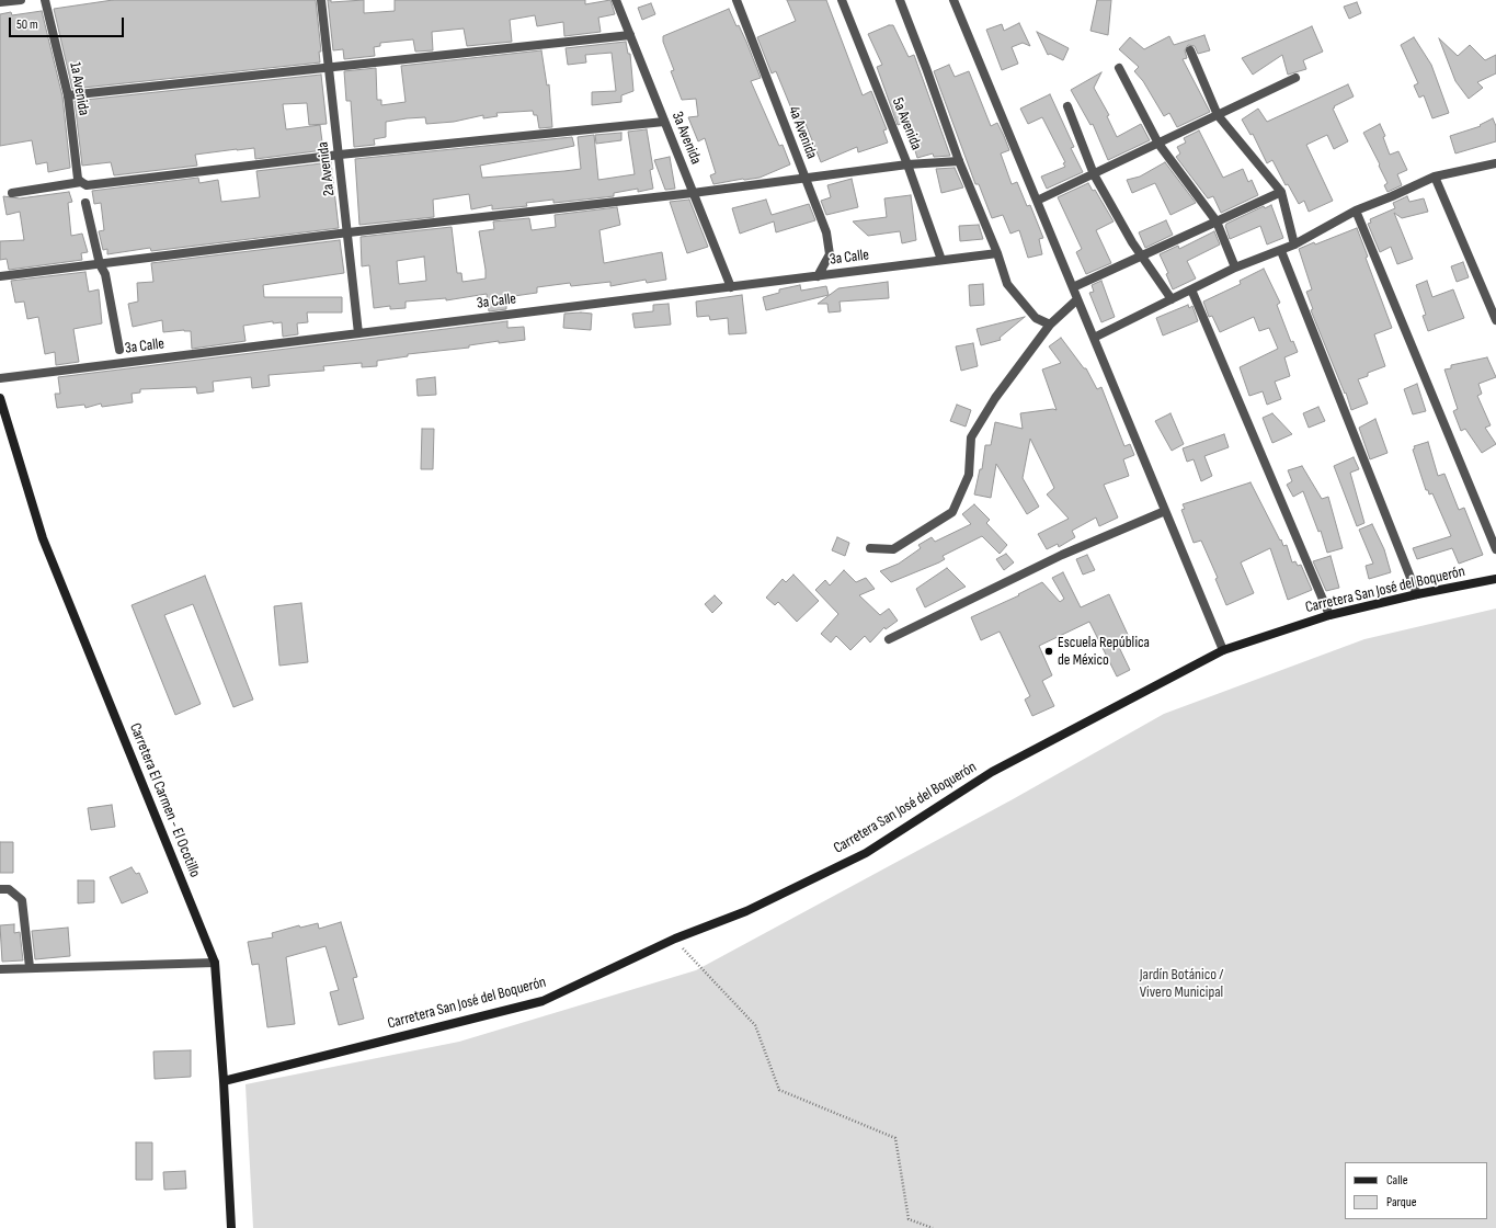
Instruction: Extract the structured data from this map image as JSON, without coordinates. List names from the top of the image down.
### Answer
{
  "streets": {
    "street": [
      "1a Avenida",
      "5a Avenida",
      "4a Avenida",
      "3a Avenida",
      "2a Avenida",
      "3a Calle",
      "Carretera San José del Boquerón",
      "Carretera El Carmen - El Ocotillo"
    ]
  },
  "crossings": [
    ["5a Avenida", "3a Calle"],
    ["4a Avenida", "3a Calle"],
    ["3a Avenida", "3a Calle"],
    ["2a Avenida", "3a Calle"],
    ["Carretera San José del Boquerón", "Carretera El Carmen - El Ocotillo"]
  ],
  "parks": ["Jardín Botánico / Vivero Municipal"],
  "places": ["Escuela República de México"],
  "legend": ["Calle", "Parque"],
  "scale_bar": "50 m"
}
